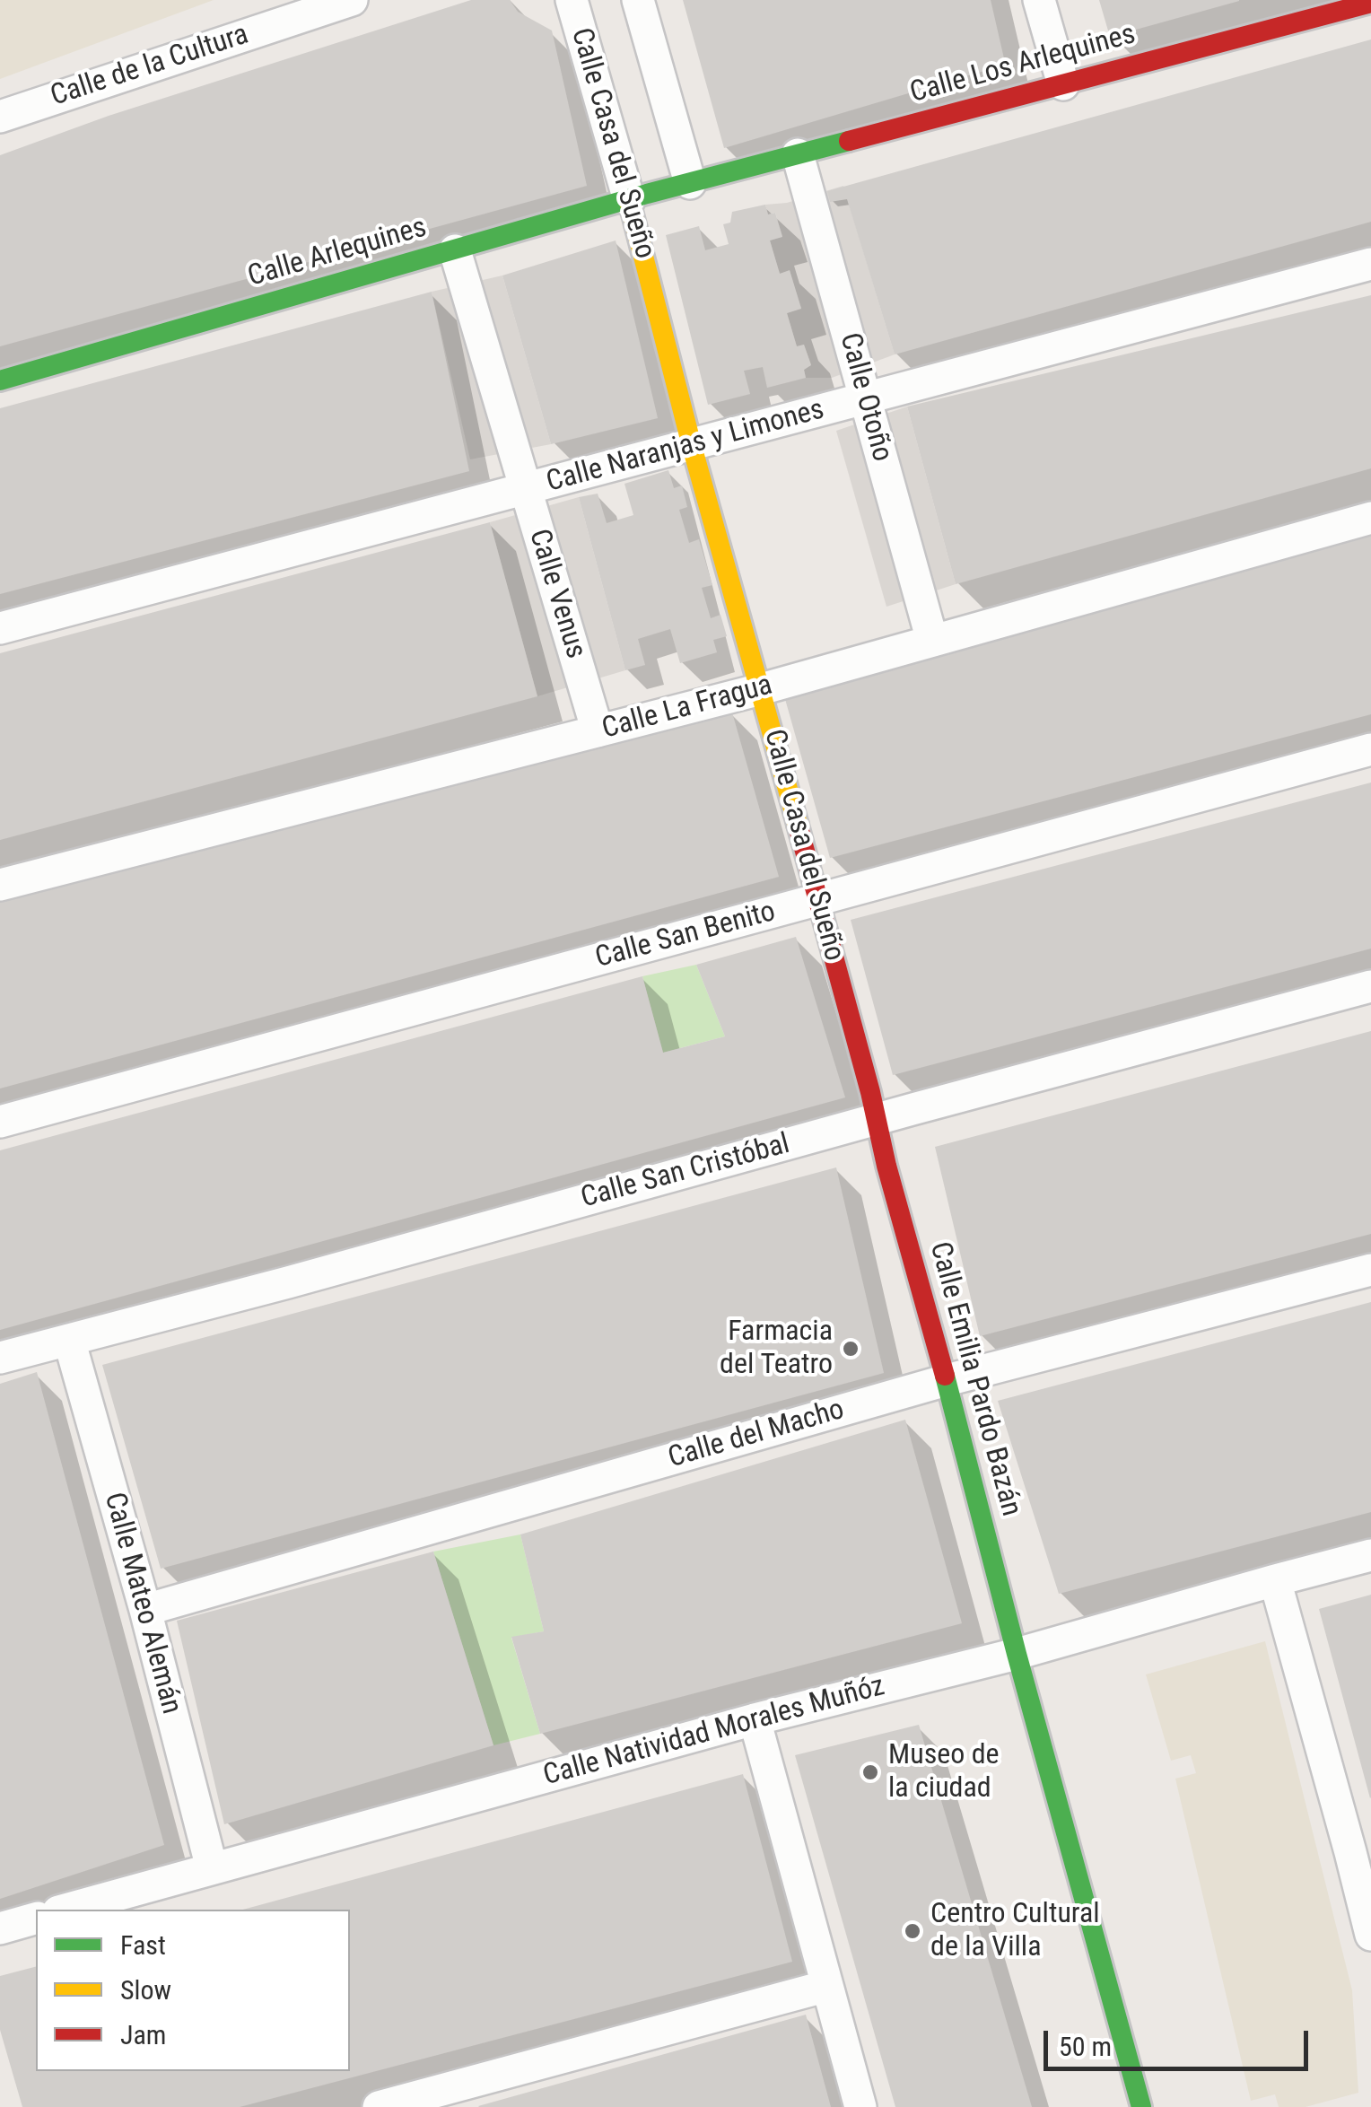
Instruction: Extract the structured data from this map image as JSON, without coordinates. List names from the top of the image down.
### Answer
{
  "streets": {
    "street": [
      "Calle Los Arlequines",
      "Calle de la Cultura",
      "Calle Casa del Sueño",
      "Calle Arlequines",
      "Calle Otoño",
      "Calle Naranjas y Limones",
      "Calle Venus",
      "Calle La Fragua",
      "Calle San Benito",
      "Calle San Cristóbal",
      "Calle Emilia Pardo Bazán",
      "Calle del Macho",
      "Calle Mateo Alemán",
      "Calle Natividad Morales Muñóz"
    ]
  },
  "crossings": [
    ["Calle Los Arlequines", "Calle Arlequines"],
    ["Calle Los Arlequines", "Calle Otoño"],
    ["Calle Casa del Sueño", "Calle Arlequines"],
    ["Calle Casa del Sueño", "Calle Naranjas y Limones"],
    ["Calle Casa del Sueño", "Calle La Fragua"],
    ["Calle Casa del Sueño", "Calle San Benito"],
    ["Calle Casa del Sueño", "Calle San Cristóbal"],
    ["Calle Casa del Sueño", "Calle Emilia Pardo Bazán"],
    ["Calle Arlequines", "Calle Venus"],
    ["Calle Otoño", "Calle Naranjas y Limones"],
    ["Calle Otoño", "Calle La Fragua"],
    ["Calle Naranjas y Limones", "Calle Venus"],
    ["Calle Venus", "Calle La Fragua"],
    ["Calle San Cristóbal", "Calle Emilia Pardo Bazán"],
    ["Calle San Cristóbal", "Calle Mateo Alemán"],
    ["Calle Emilia Pardo Bazán", "Calle del Macho"],
    ["Calle Emilia Pardo Bazán", "Calle Natividad Morales Muñóz"],
    ["Calle del Macho", "Calle Mateo Alemán"],
    ["Calle Mateo Alemán", "Calle Natividad Morales Muñóz"]
  ],
  "places": ["Farmacia del Teatro", "Museo de la ciudad", "Centro Cultural de la Villa"],
  "legend": ["Fast", "Slow", "Jam"],
  "scale_bar": "50 m"
}
